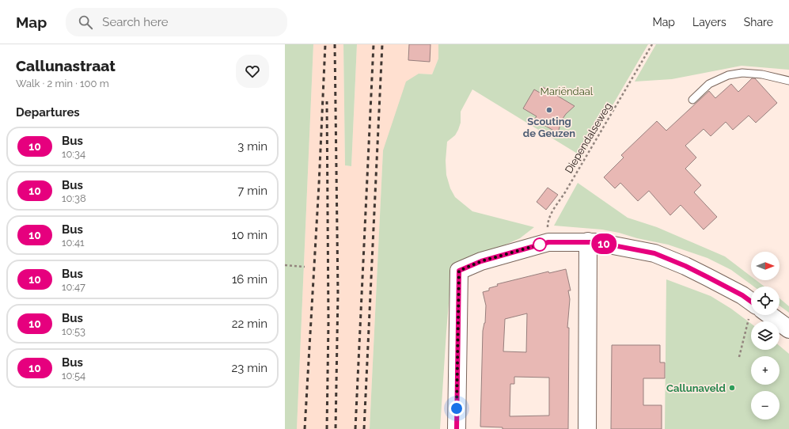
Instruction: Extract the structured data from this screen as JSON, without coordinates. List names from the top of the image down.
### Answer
{
  "streets": {
    "path": ["Diependalseweg"]
  },
  "parks": ["Mariëndaal"],
  "places": ["Scouting de Geuzen", "Callunaveld"],
  "lines": ["bus line 10"],
  "north": "right",
  "page": {
    "header": "Map",
    "search": "Search here",
    "nav": ["Map", "Layers", "Share"],
    "heading": [
      ["Callunastraat", "Walk · 2 min · 100 m"],
      "Departures"
    ],
    "on_map": "10",
    "list": [
      {
        "mark": "10",
        "name": "Bus",
        "note": "10:34",
        "value": "3 min"
      },
      {
        "mark": "10",
        "name": "Bus",
        "note": "10:38",
        "value": "7 min"
      },
      {
        "mark": "10",
        "name": "Bus",
        "note": "10:41",
        "value": "10 min"
      },
      {
        "mark": "10",
        "name": "Bus",
        "note": "10:47",
        "value": "16 min"
      },
      {
        "mark": "10",
        "name": "Bus",
        "note": "10:53",
        "value": "22 min"
      },
      {
        "mark": "10",
        "name": "Bus",
        "note": "10:54",
        "value": "23 min"
      }
    ],
    "map_buttons": ["+", "−"]
  }
}
